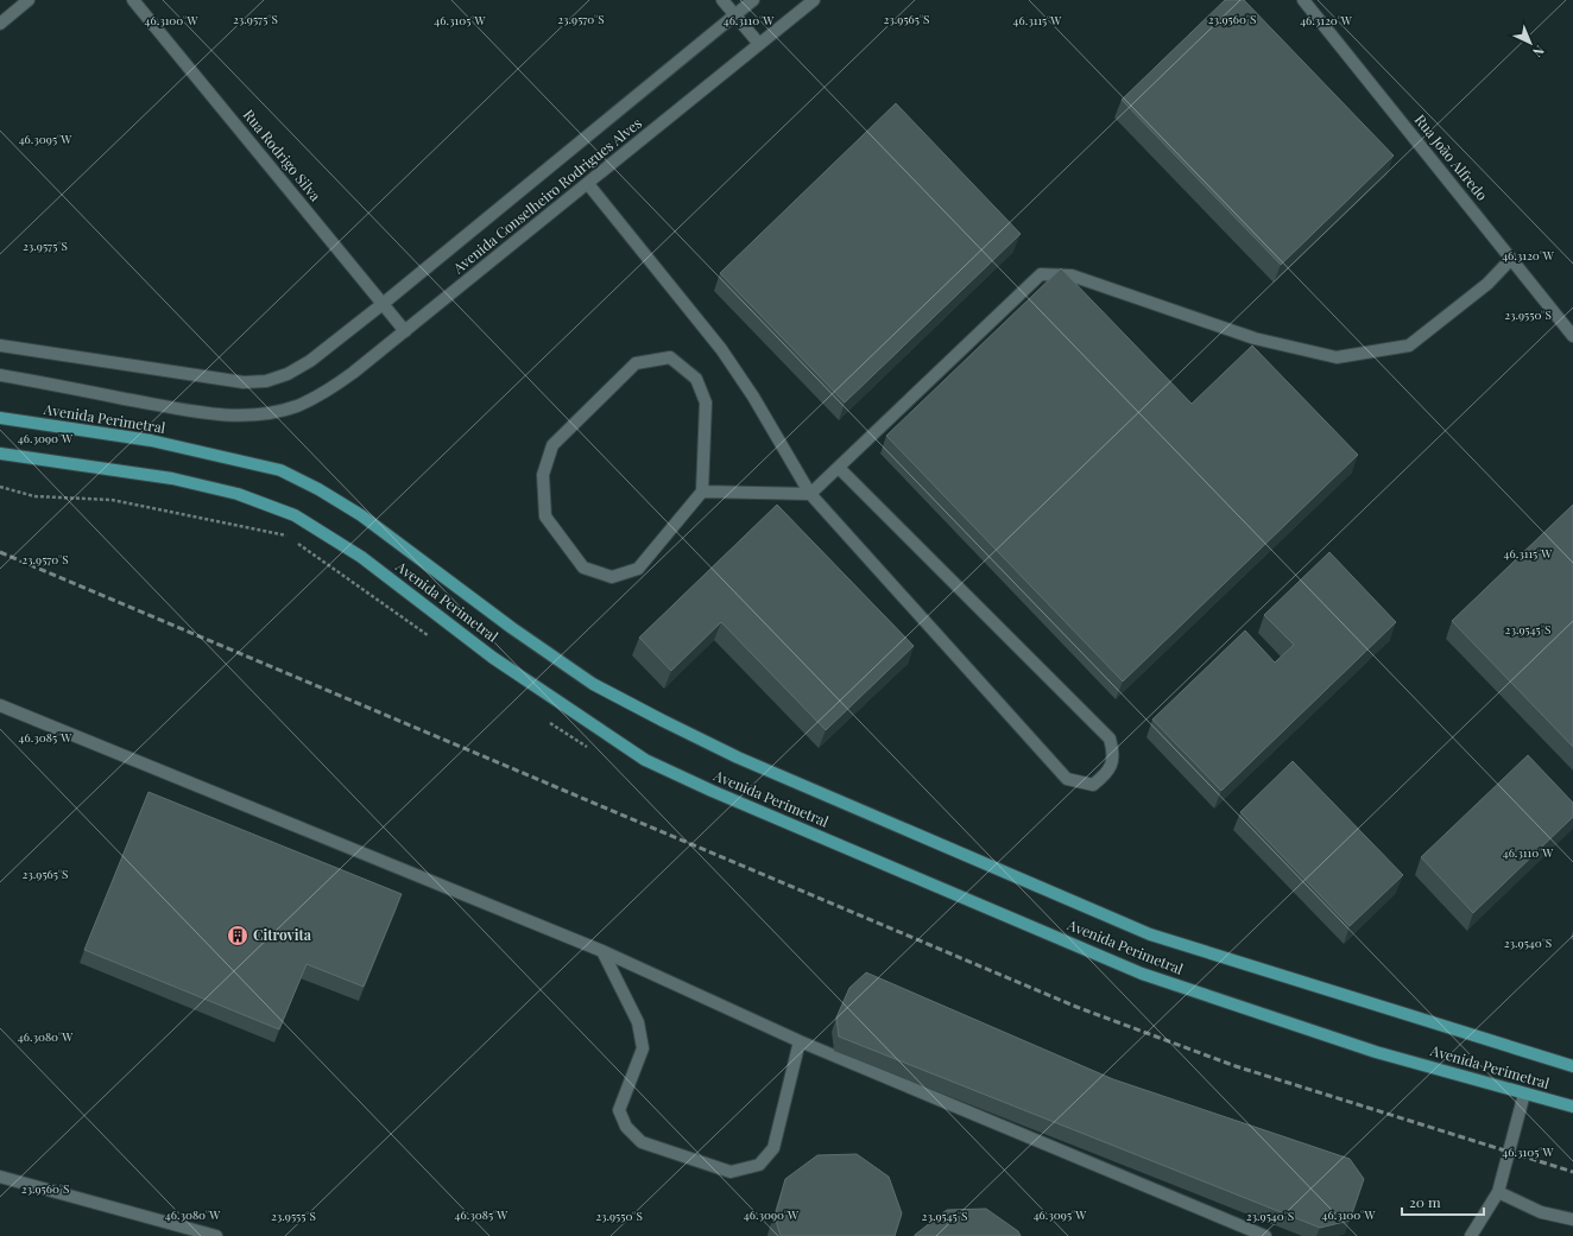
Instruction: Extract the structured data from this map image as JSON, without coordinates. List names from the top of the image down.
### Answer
{
  "streets": {
    "main road": ["Avenida Perimetral"],
    "street": ["Rua Rodrigo Silva", "Rua João Alfredo", "Avenida Conselheiro Rodrigues Alves"]
  },
  "crossings": [
    ["Rua Rodrigo Silva", "Avenida Conselheiro Rodrigues Alves"]
  ],
  "places": {
    "building": ["Citrovita"]
  },
  "scale_bar": "20 m",
  "north": "bottom right",
  "coordinates": [
    "23.9560°S",
    "23.9575°S",
    "23.9570°S",
    "23.9565°S",
    "46.3100°W",
    "46.3105°W",
    "46.3110°W",
    "46.3115°W",
    "46.3120°W",
    "46.3095°W",
    "23.9550°S",
    "46.3090°W",
    "23.9545°S",
    "46.3085°W",
    "23.9540°S",
    "46.3080°W",
    "23.9555°S"
  ]
}
